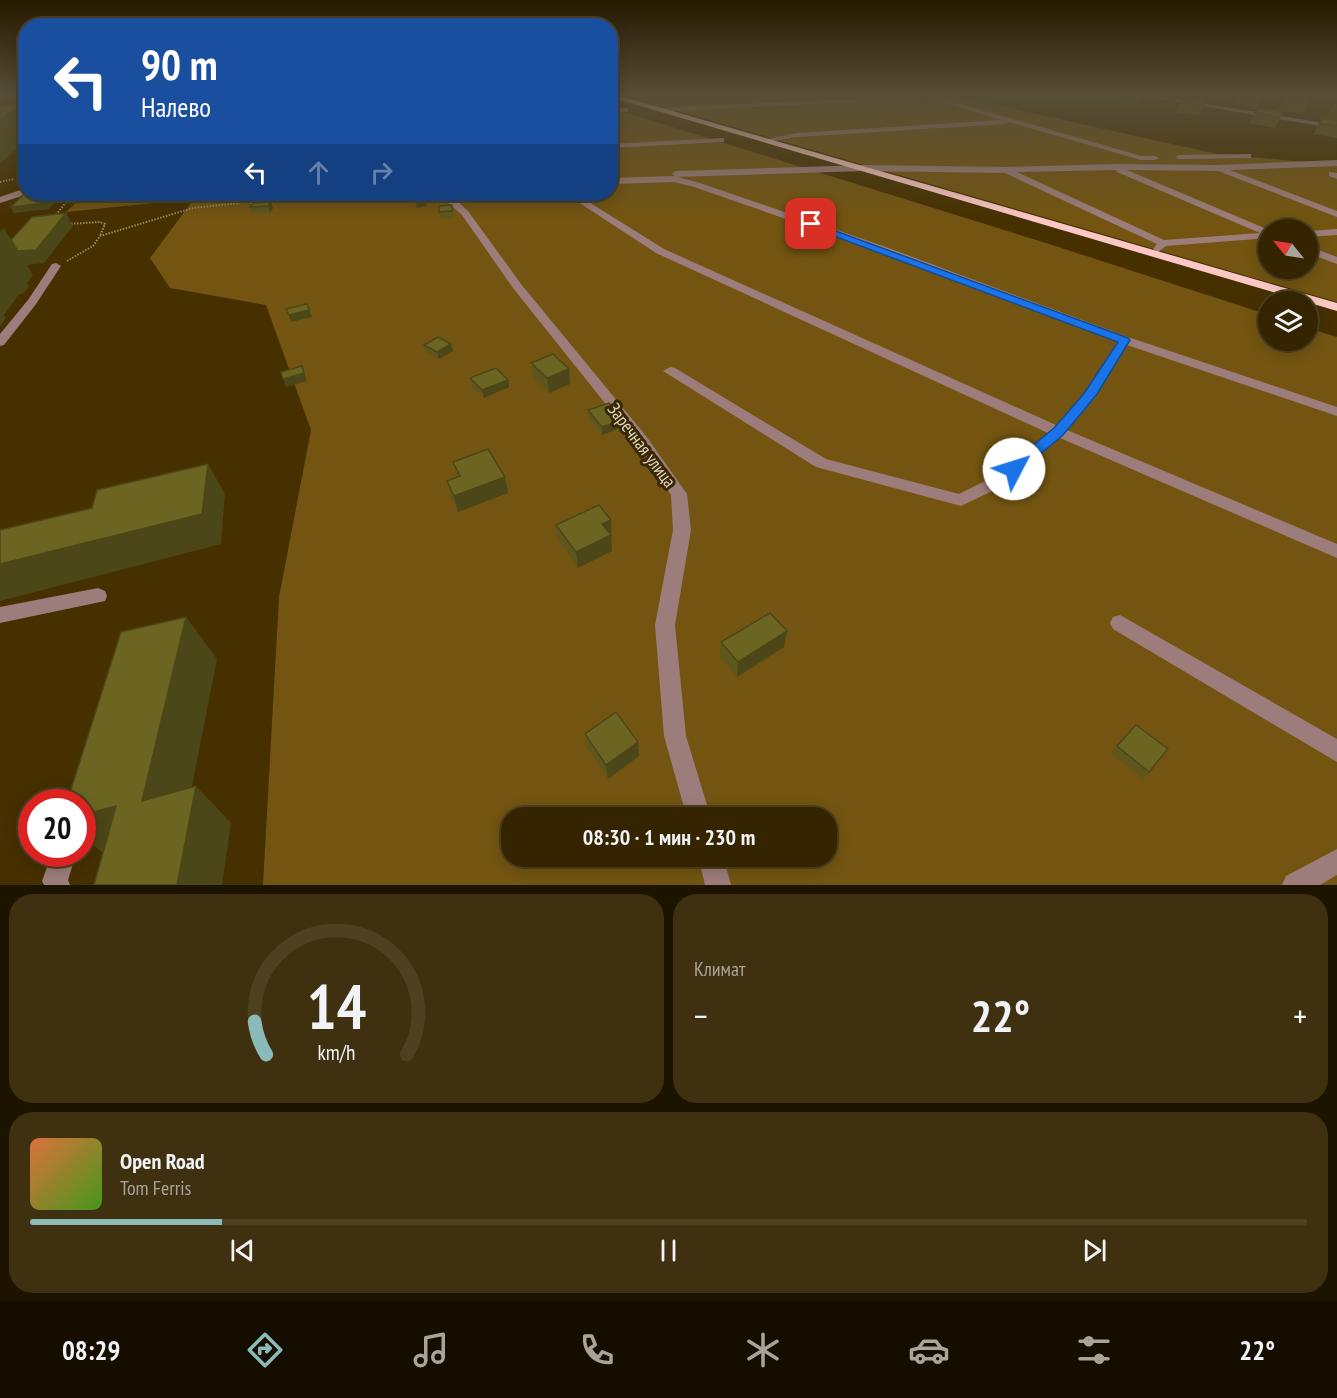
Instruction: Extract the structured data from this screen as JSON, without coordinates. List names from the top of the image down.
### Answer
{
  "streets": {
    "street": ["Заречная улица"]
  },
  "north": "top left",
  "page": {
    "turn": ["90 m", "Налево"],
    "limit": "20",
    "trip": "08:30 · 1 мин · 230 m",
    "tile": "Климат",
    "heat": ["−", "22°", "+"],
    "song": ["Open Road", "Tom Ferris"],
    "tabs": ["08:29", "22°"],
    "gauge": ["14", "km/h"]
  }
}
